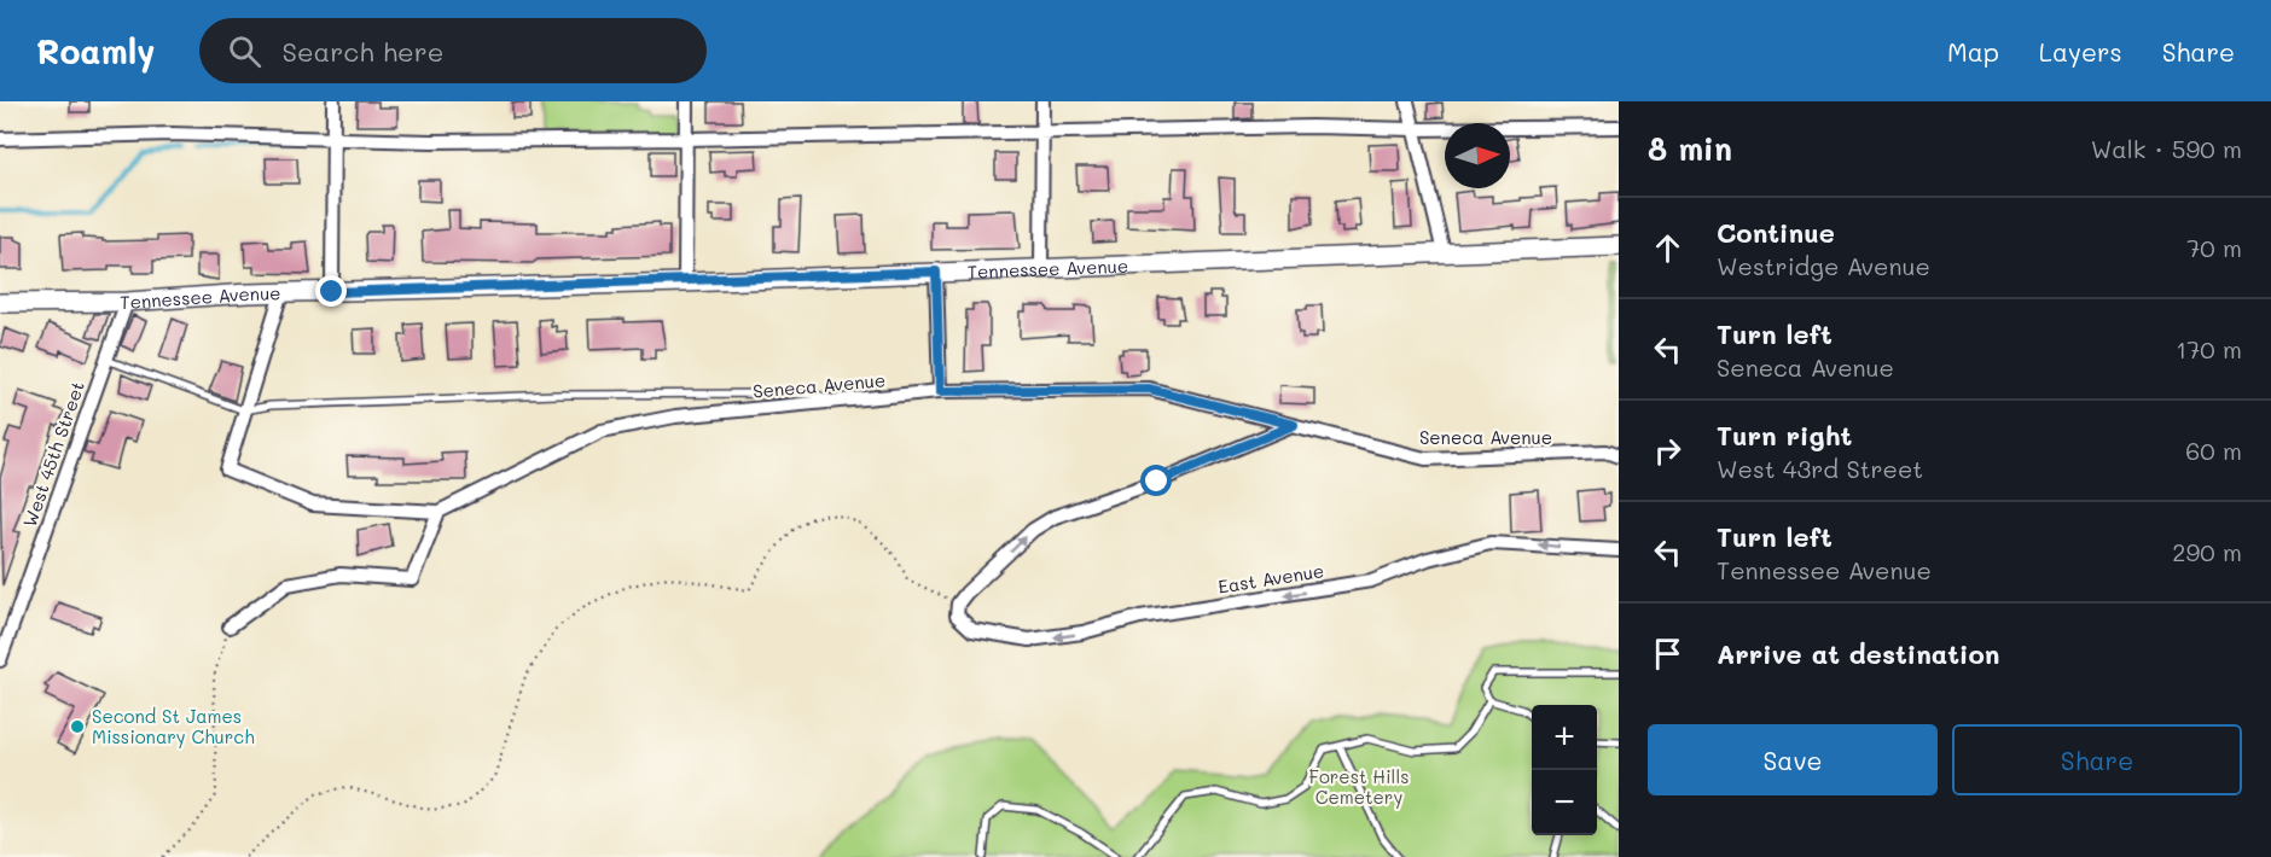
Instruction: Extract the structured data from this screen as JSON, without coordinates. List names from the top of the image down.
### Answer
{
  "streets": {
    "street": [
      "Tennessee Avenue",
      "Seneca Avenue",
      "West 45th Street",
      "East Avenue"
    ]
  },
  "crossings": [
    ["Tennessee Avenue", "Seneca Avenue"],
    ["Tennessee Avenue", "West 45th Street"]
  ],
  "one_way": ["East Avenue"],
  "parks": ["Forest Hills Cemetery"],
  "places": ["Second St James Missionary Church"],
  "north": "right",
  "page": {
    "header": "Roamly",
    "search": "Search here",
    "nav": ["Map", "Layers", "Share"],
    "heading": ["8 min", "Walk · 590 m"],
    "list": [
      ["Continue", "Westridge Avenue", "70 m"],
      ["Turn left", "Seneca Avenue", "170 m"],
      ["Turn right", "West 43rd Street", "60 m"],
      ["Turn left", "Tennessee Avenue", "290 m"],
      "Arrive at destination"
    ],
    "buttons": ["Save", "Share"],
    "map_buttons": ["+", "−"]
  }
}
